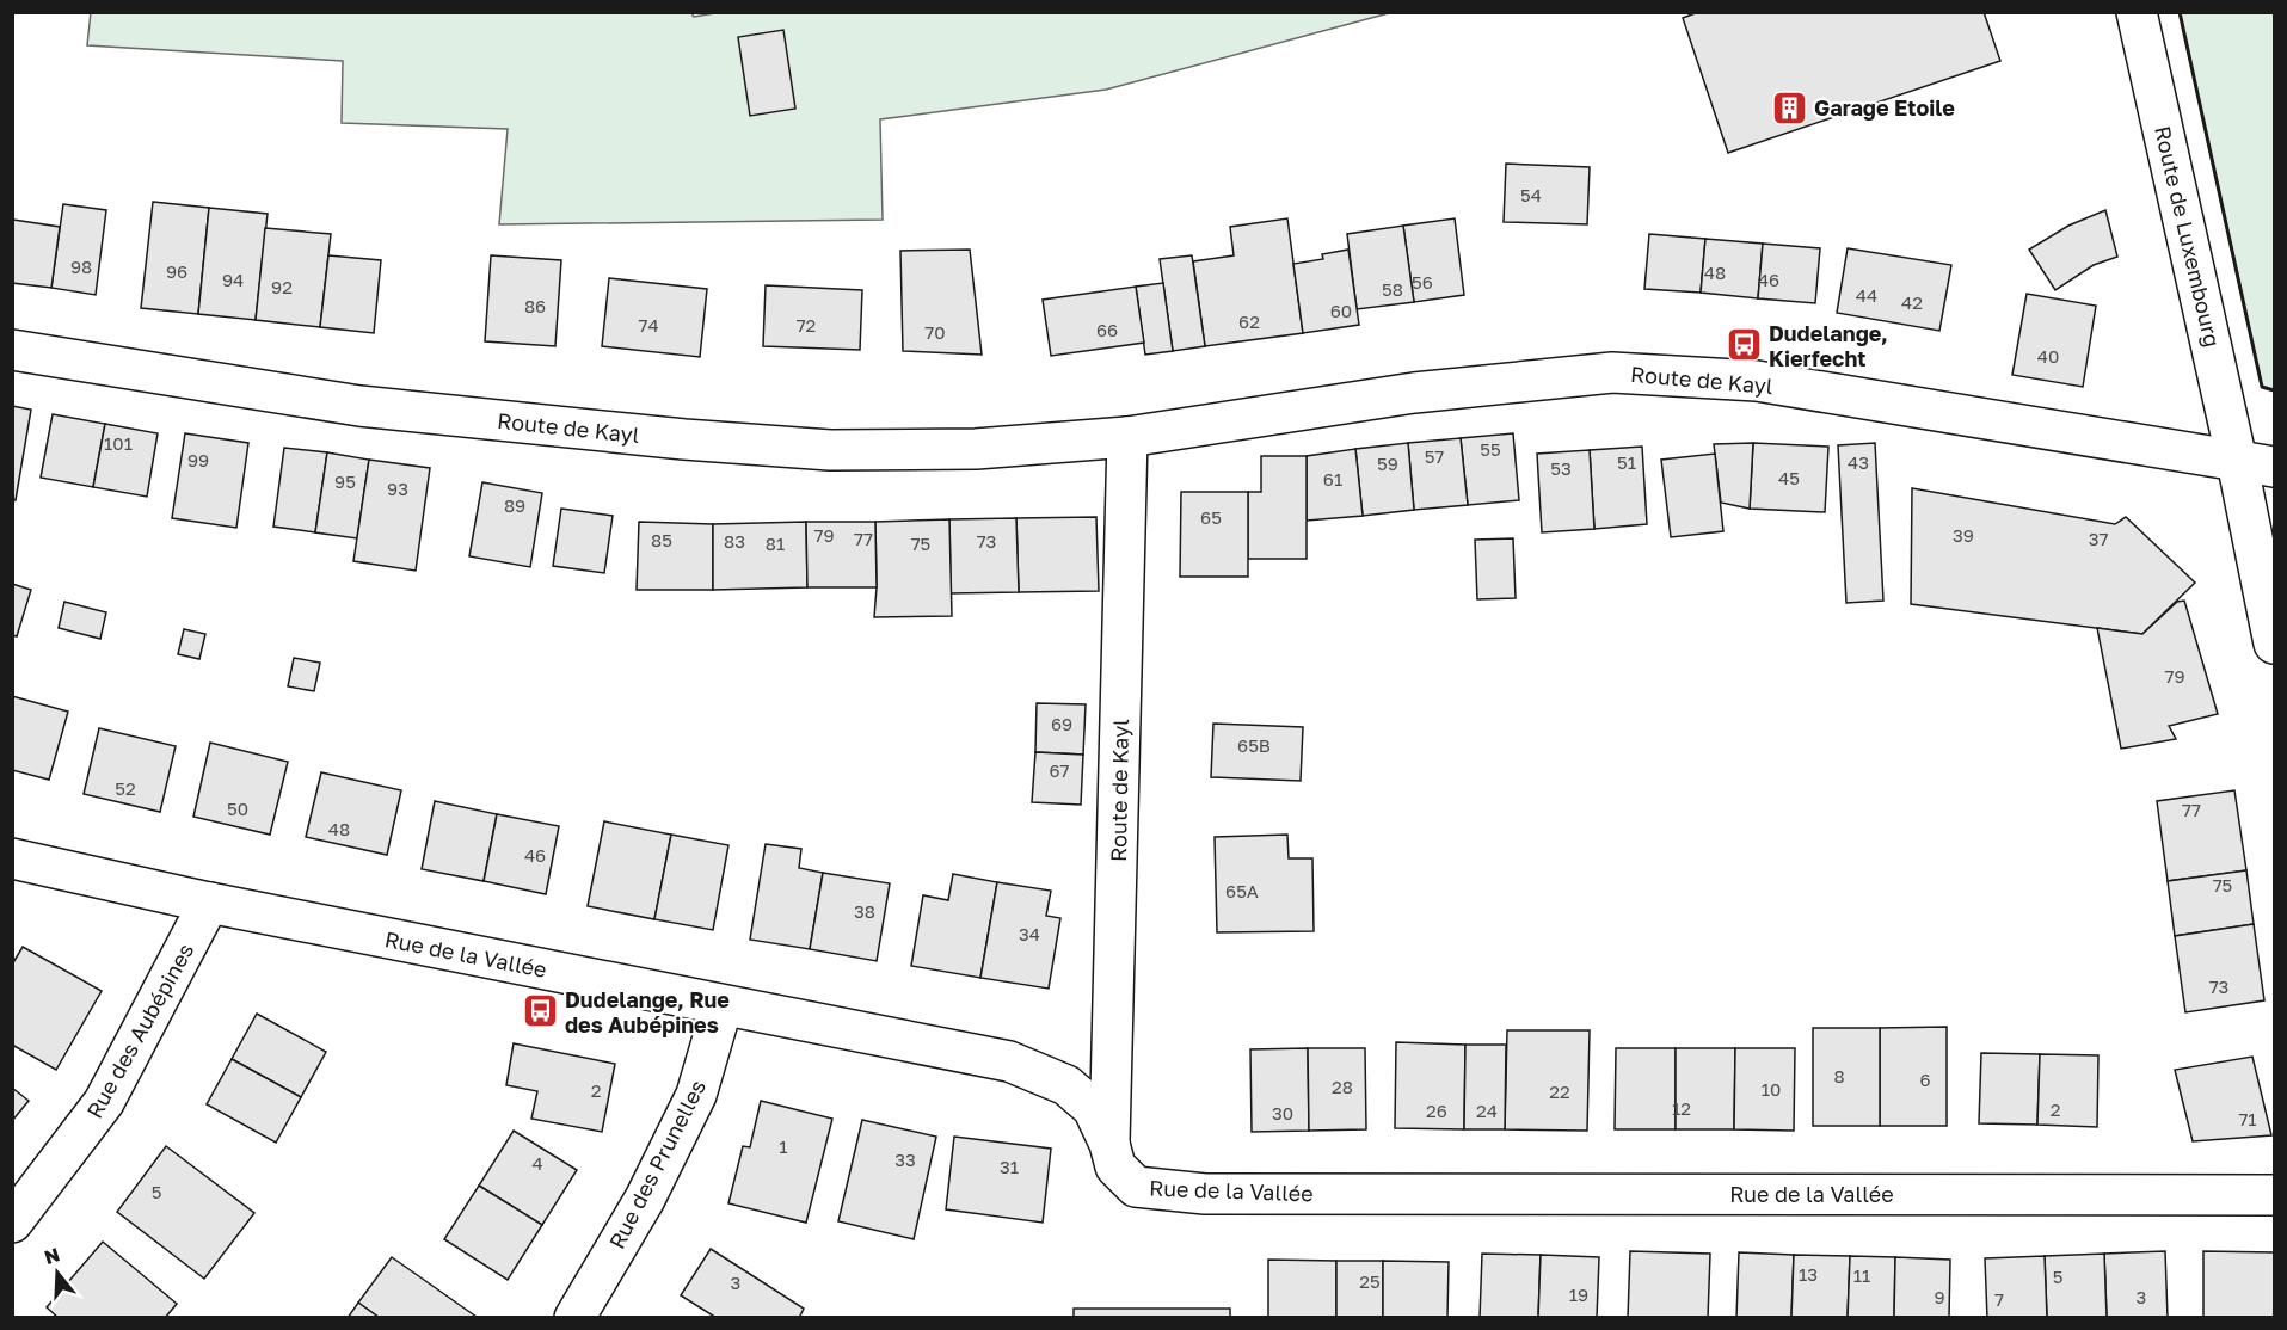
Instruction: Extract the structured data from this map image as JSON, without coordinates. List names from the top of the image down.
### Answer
{
  "streets": {
    "street": [
      "Route de Luxembourg",
      "Route de Kayl",
      "Rue de la Vallée",
      "Rue des Aubépines",
      "Rue des Prunelles"
    ]
  },
  "crossings": [
    ["Route de Luxembourg", "Route de Kayl"],
    ["Route de Kayl", "Rue de la Vallée"],
    ["Rue de la Vallée", "Rue des Aubépines"],
    ["Rue de la Vallée", "Rue des Prunelles"]
  ],
  "places": {
    "building": ["Garage Etoile"],
    "bus stop": ["Dudelange, Kierfecht", "Dudelange, Rue des Aubépines"]
  },
  "house_numbers": [
    "54",
    "98",
    "96",
    "48",
    "94",
    "46",
    "56",
    "92",
    "58",
    "44",
    "42",
    "86",
    "60",
    "62",
    "74",
    "72",
    "66",
    "70",
    "40",
    "101",
    "55",
    "57",
    "99",
    "51",
    "43",
    "59",
    "53",
    "45",
    "61",
    "95",
    "93",
    "89",
    "65",
    "79",
    "39",
    "77",
    "37",
    "85",
    "83",
    "73",
    "81",
    "75",
    "79",
    "69",
    "65B",
    "67",
    "52",
    "50",
    "77",
    "48",
    "46",
    "75",
    "65A",
    "38",
    "34",
    "73",
    "8",
    "6",
    "28",
    "10",
    "2",
    "22",
    "12",
    "2",
    "26",
    "24",
    "30",
    "71",
    "1",
    "33",
    "4",
    "31",
    "5",
    "13",
    "11",
    "5",
    "25",
    "3",
    "19",
    "9",
    "3",
    "7"
  ],
  "north": "top"
}
